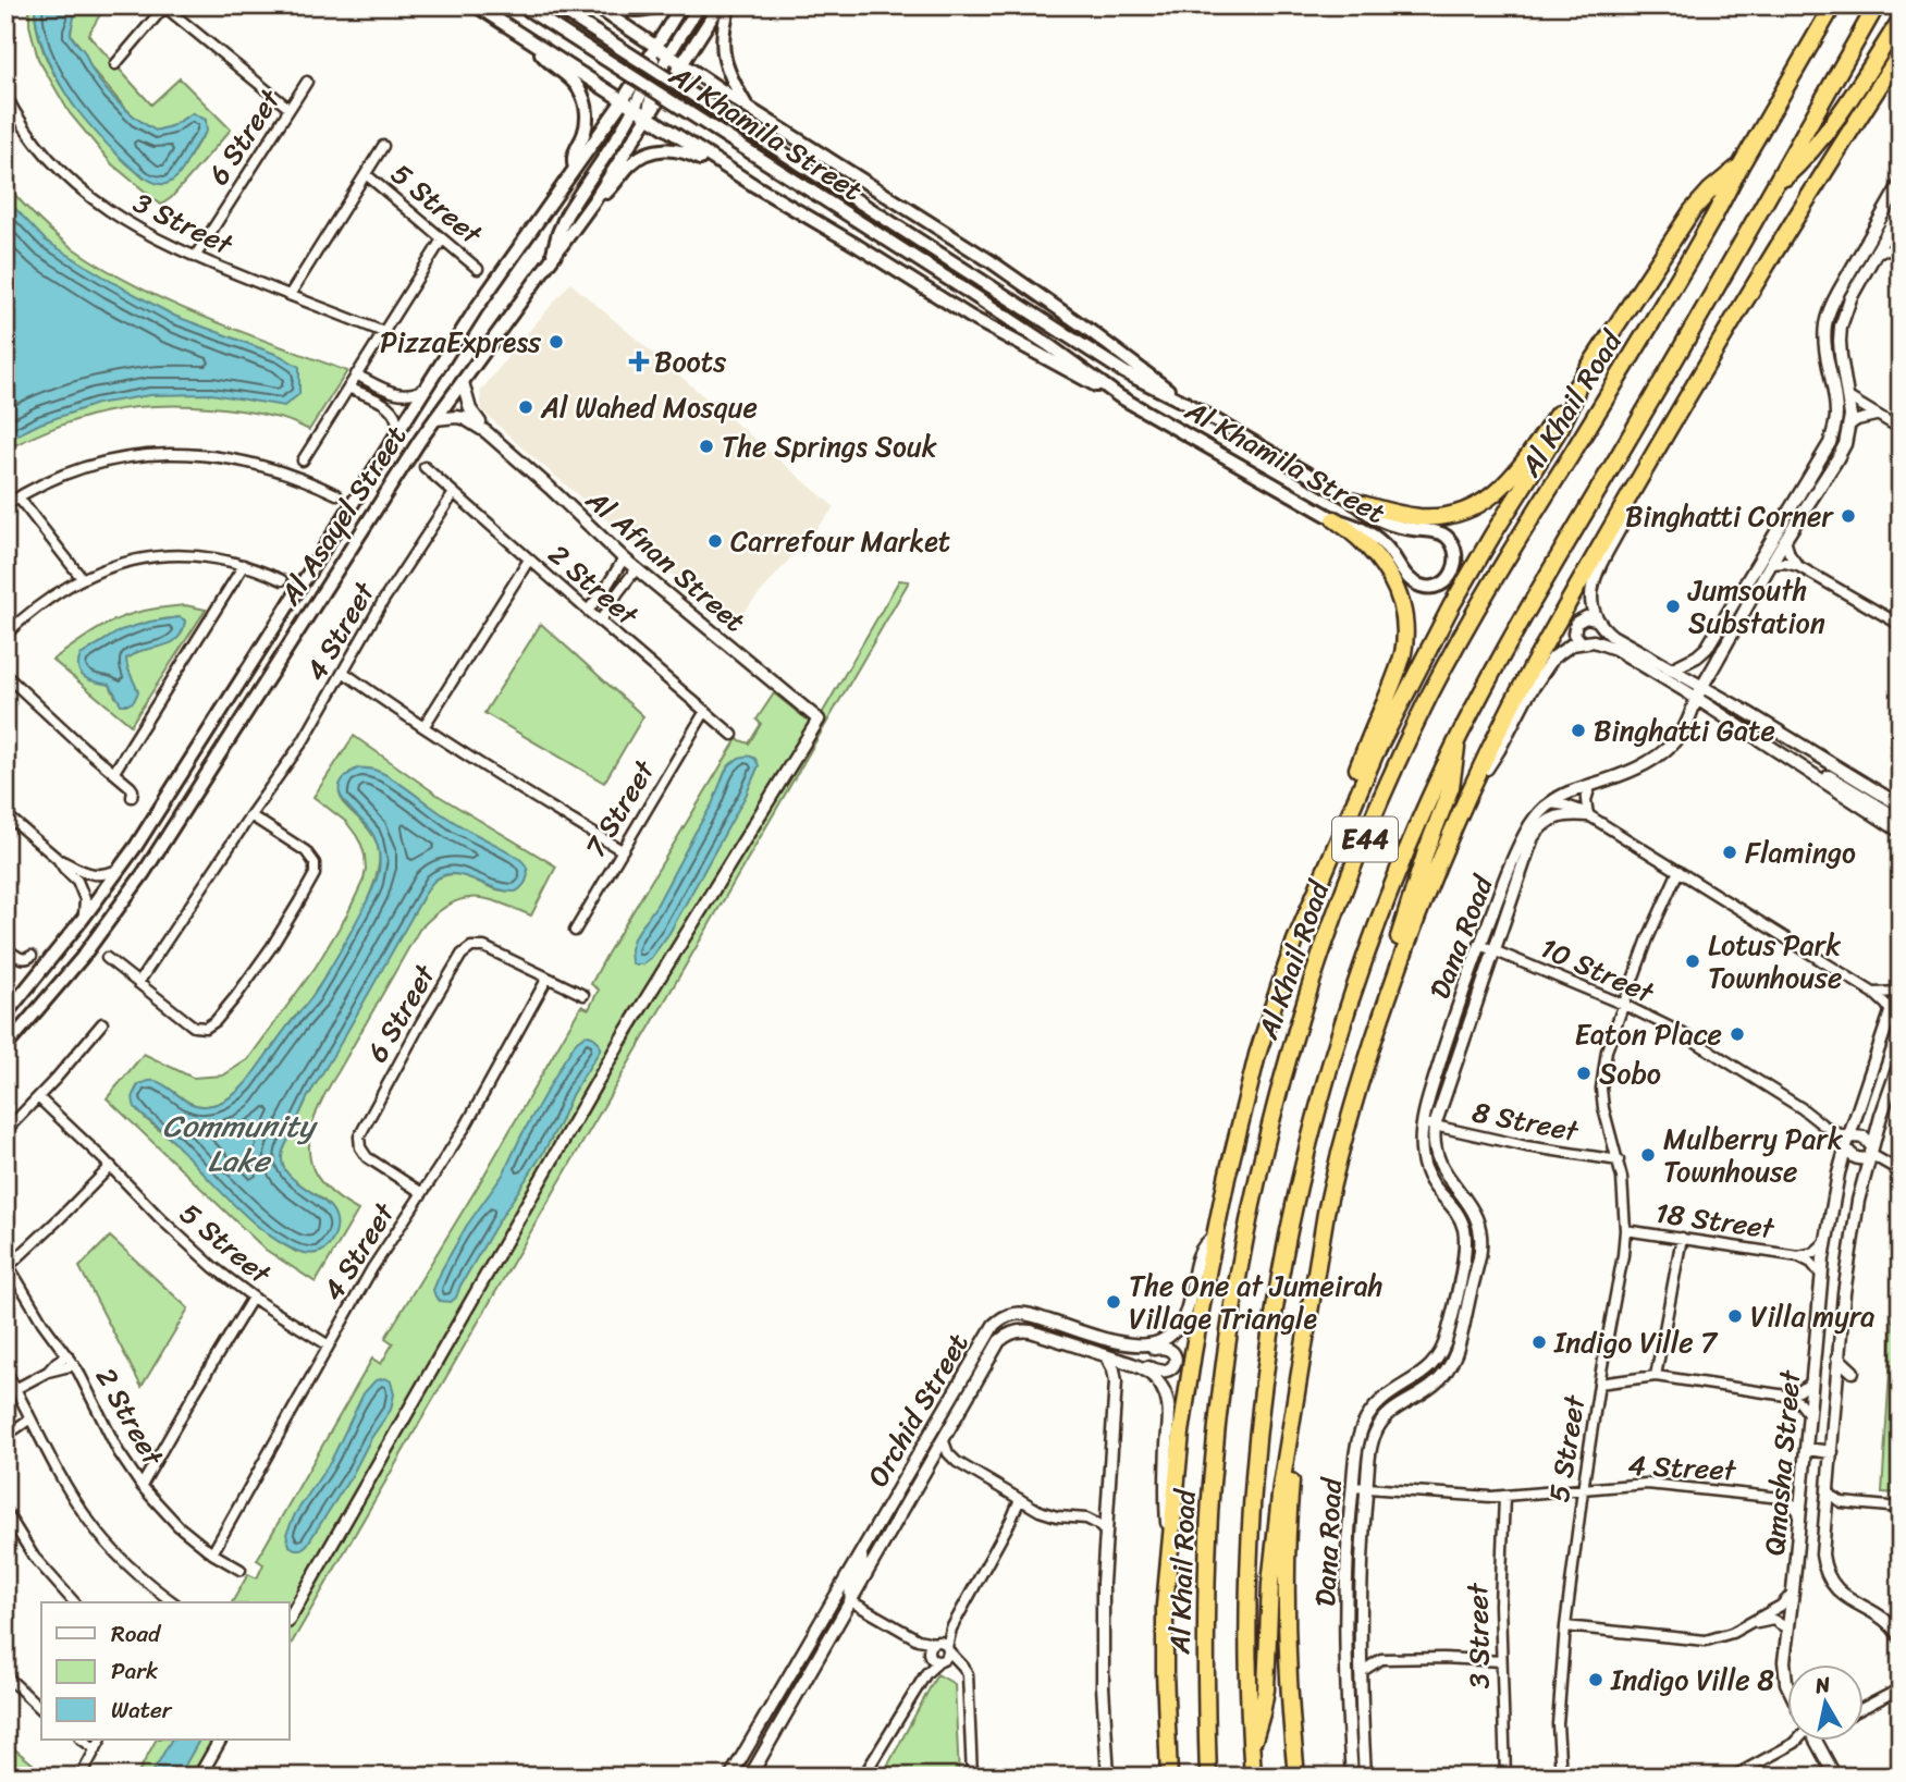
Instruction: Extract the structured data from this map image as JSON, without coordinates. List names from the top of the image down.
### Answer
{
  "streets": {
    "highway": ["Al Khail Road", "E44"],
    "main road": ["Al Khamila Street", "Al Asayel Street"],
    "street": [
      "6 Street",
      "5 Street",
      "3 Street",
      "Al Afnan Street",
      "2 Street",
      "4 Street",
      "7 Street",
      "Dana Road",
      "10 Street",
      "8 Street",
      "18 Street",
      "Orchid Street",
      "Qmasha Street"
    ]
  },
  "crossings": [
    ["6 Street", "3 Street"],
    ["6 Street", "4 Street"],
    ["5 Street", "4 Street"],
    ["5 Street", "10 Street"],
    ["5 Street", "8 Street"],
    ["5 Street", "18 Street"],
    ["3 Street", "4 Street"],
    ["Al Asayel Street", "Al Afnan Street"],
    ["2 Street", "4 Street"],
    ["2 Street", "7 Street"],
    ["4 Street", "Dana Road"],
    ["Dana Road", "10 Street"],
    ["Dana Road", "8 Street"],
    ["10 Street", "Qmasha Street"],
    ["18 Street", "Qmasha Street"]
  ],
  "water": ["Community Lake"],
  "places": {
    "other": [
      "PizzaExpress",
      "Al Wahed Mosque",
      "The Springs Souk",
      "Binghatti Corner",
      "Carrefour Market",
      "Jumsouth Substation",
      "Binghatti Gate",
      "Flamingo",
      "Lotus Park Townhouse",
      "Eaton Place",
      "Sobo",
      "Mulberry Park Townhouse",
      "The One at Jumeirah Village Triangle",
      "Villa myra",
      "Indigo Ville 7",
      "Indigo Ville 8"
    ],
    "health": ["Boots"]
  },
  "legend": ["Road", "Park", "Water"],
  "north": "top"
}
